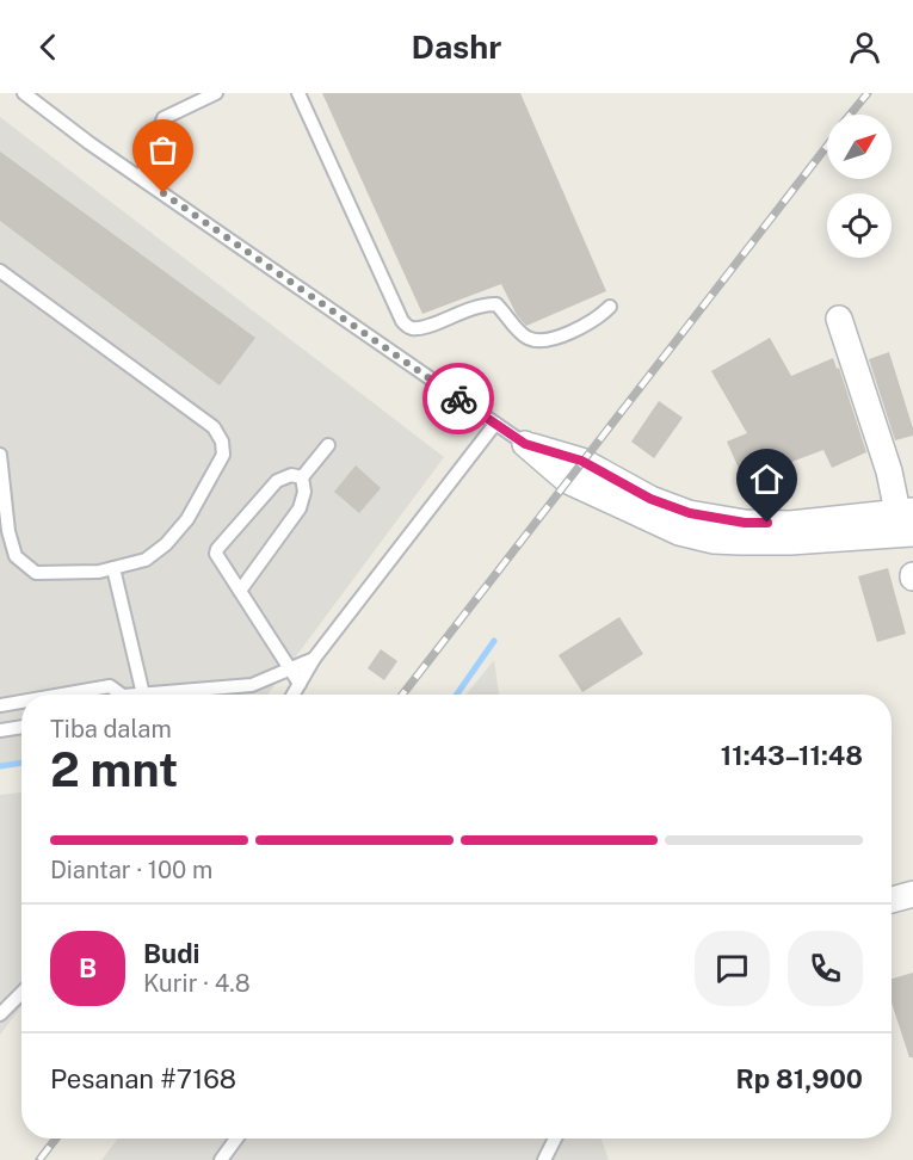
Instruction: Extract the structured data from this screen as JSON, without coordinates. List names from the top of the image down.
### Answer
{
  "north": "top right",
  "page": {
    "header": "Dashr",
    "heading": ["2 mnt", "Tiba dalam", "11:43–11:48"],
    "panel": [
      "Budi",
      "Kurir · 4.8",
      "Pesanan #7168",
      "Rp 81,900"
    ],
    "bar": "Diantar · 100 m",
    "round": "B"
  }
}
